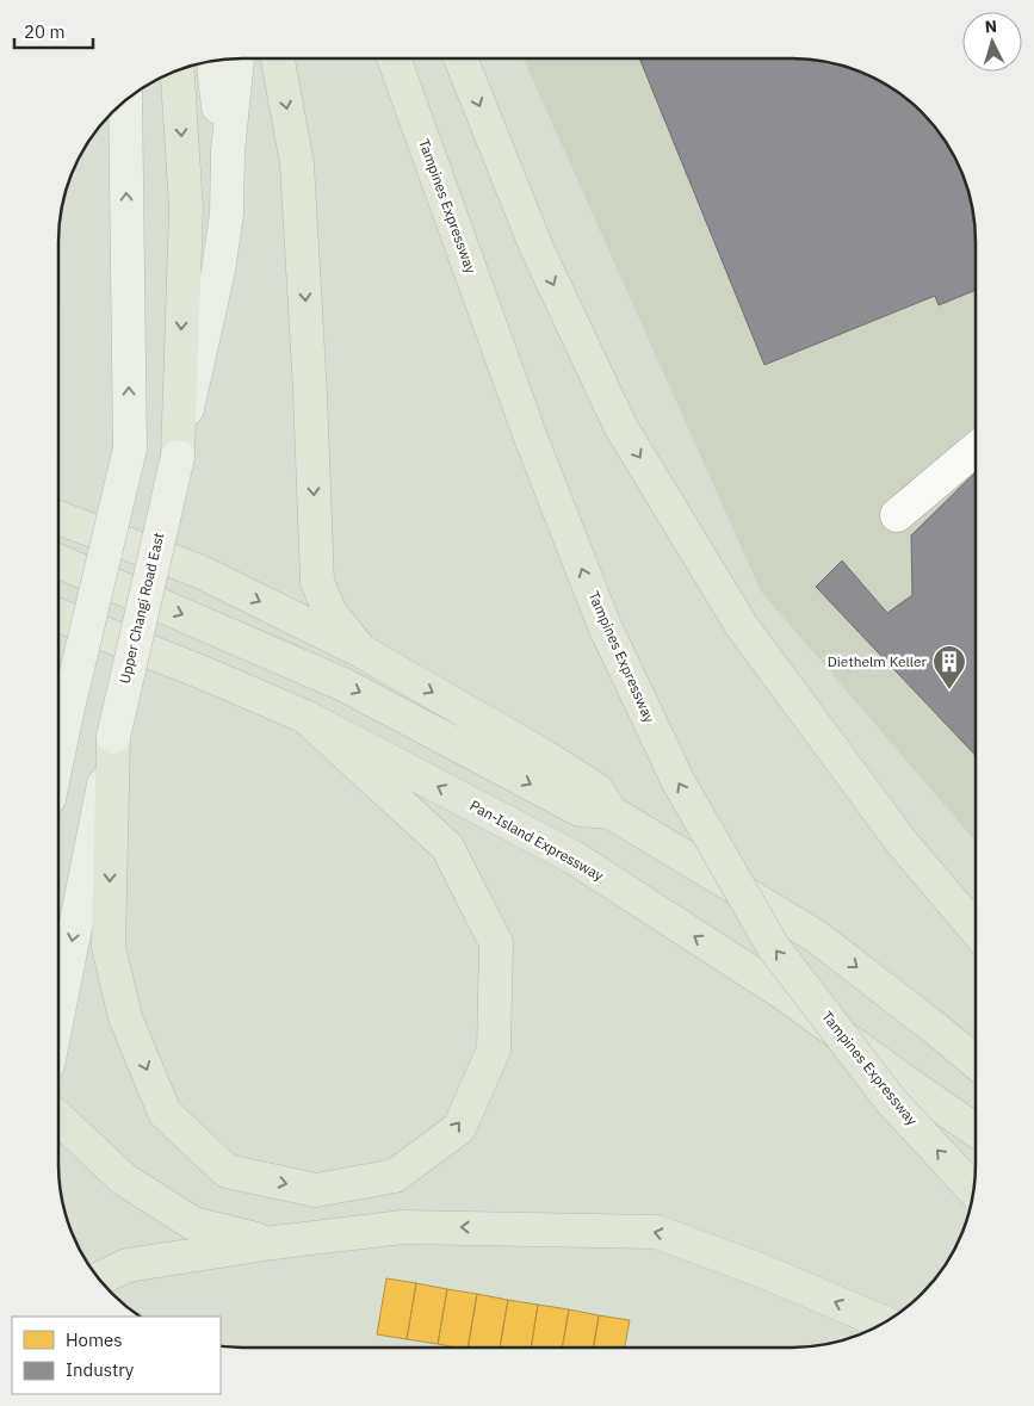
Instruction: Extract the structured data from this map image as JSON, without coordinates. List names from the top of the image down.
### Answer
{
  "streets": {
    "highway": ["Tampines Expressway", "Pan-Island Expressway"],
    "main road": ["Upper Changi Road East"]
  },
  "places": {
    "building": ["Diethelm Keller"]
  },
  "legend": ["Homes", "Industry"],
  "scale_bar": "20 m",
  "north": "top"
}
